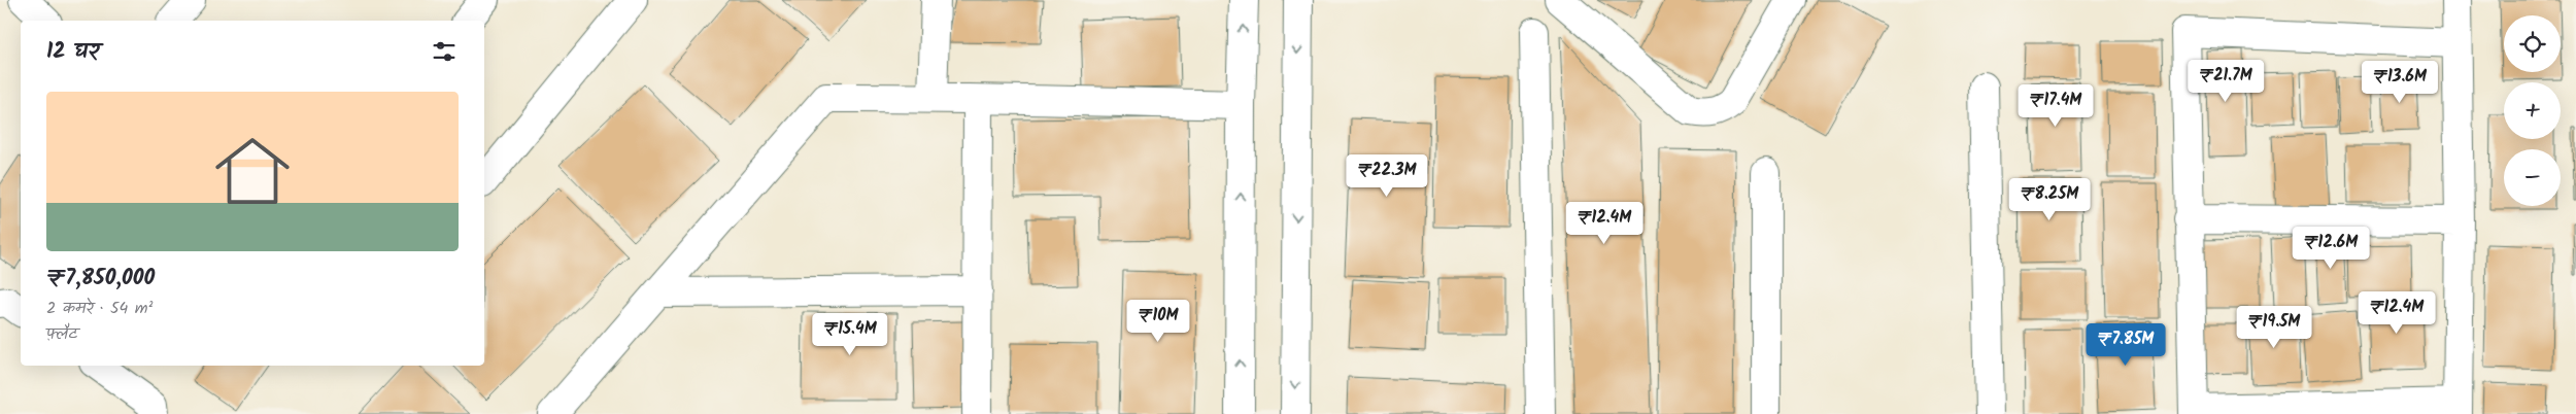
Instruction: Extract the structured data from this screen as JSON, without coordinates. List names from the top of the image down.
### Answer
{
  "page": {
    "map_buttons": ["+", "−"],
    "heading": "12 घर",
    "price": [
      "₹21.7M",
      "₹13.6M",
      "₹17.4M",
      "₹22.3M",
      "₹8.25M",
      "₹12.4M",
      "₹12.6M",
      "₹12.4M",
      "₹10M",
      "₹19.5M",
      "₹15.4M",
      "₹7.85M"
    ],
    "list": [
      {
        "name": "₹7,850,000",
        "note": "2 कमरे · 54 m² · फ़्लैट"
      }
    ]
  }
}
